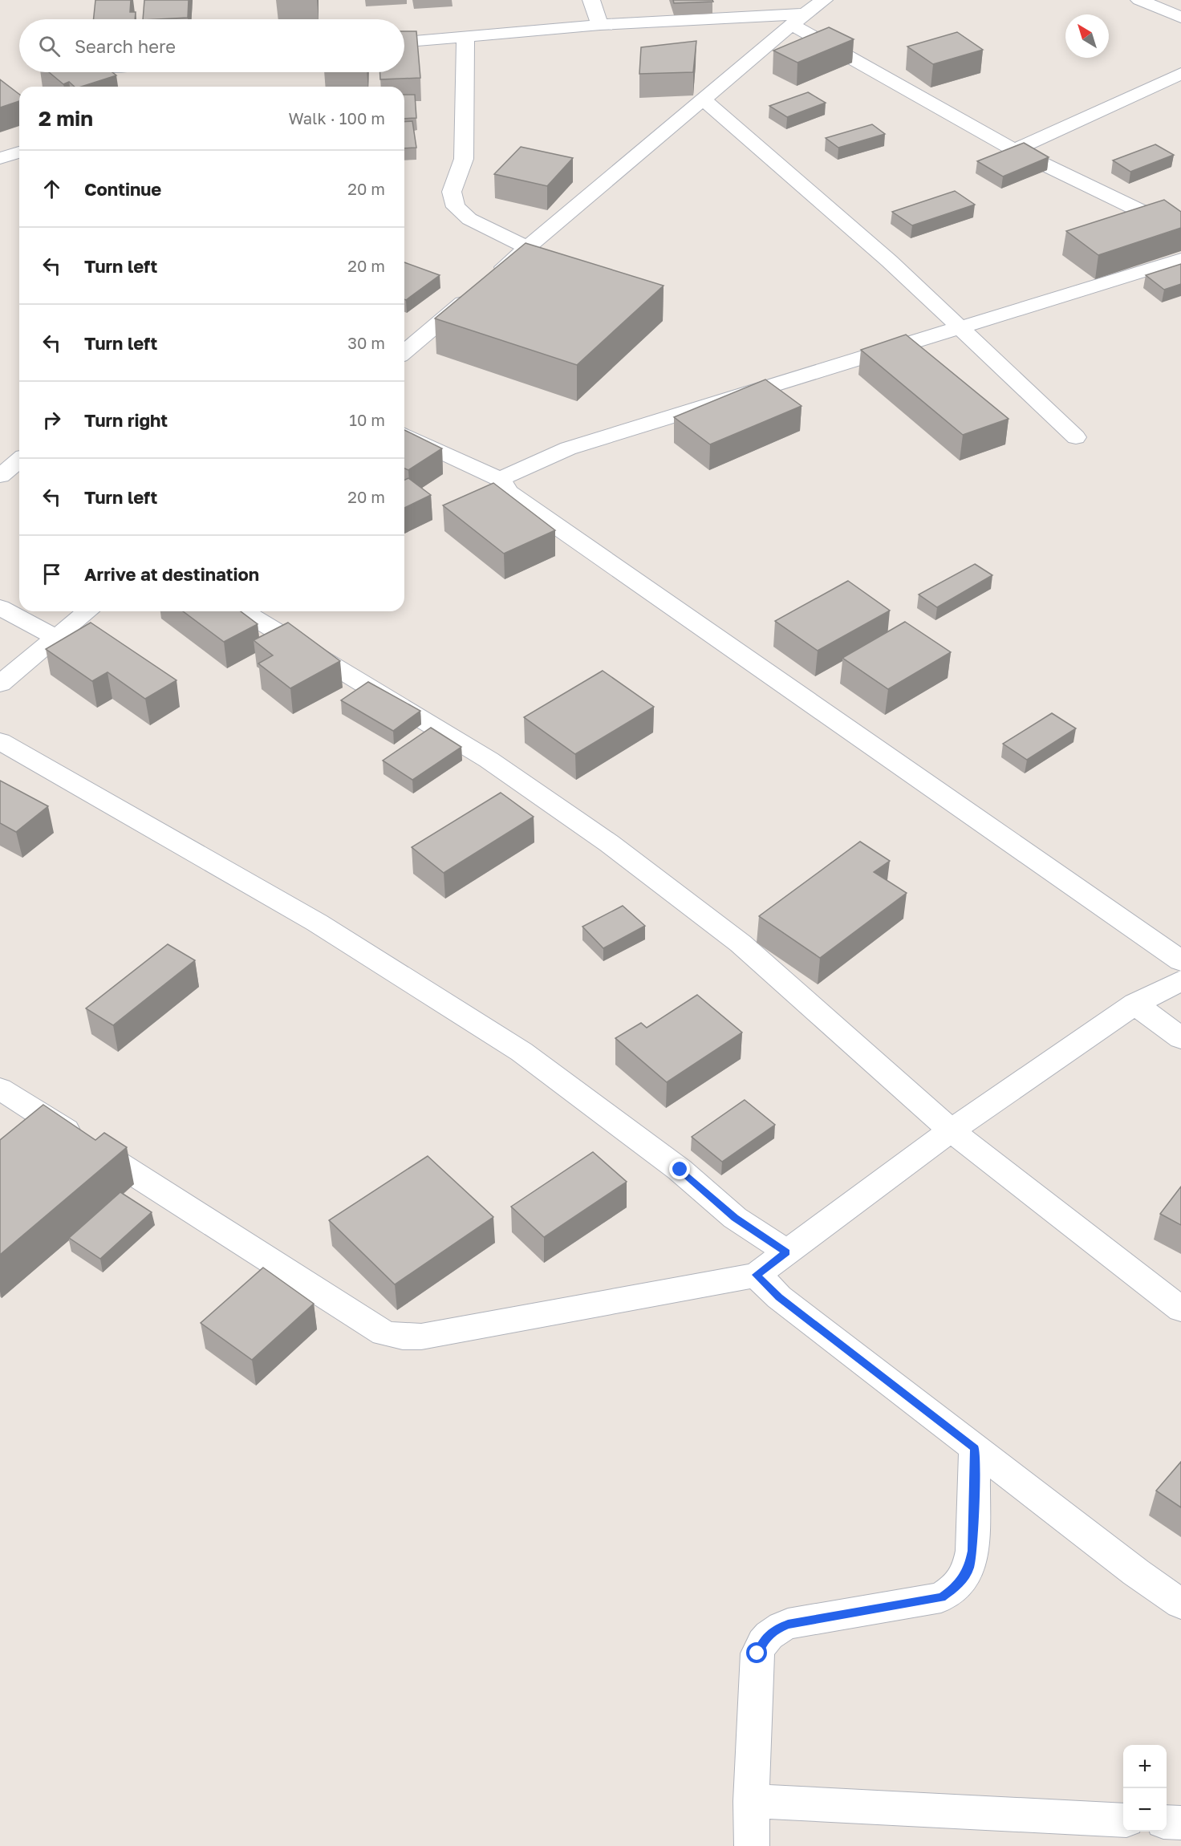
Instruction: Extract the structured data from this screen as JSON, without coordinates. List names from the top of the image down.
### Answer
{
  "north": "top left",
  "page": {
    "search": "Search here",
    "heading": ["2 min", "Walk · 100 m"],
    "list": [
      ["Continue", "20 m"],
      ["Turn left", "20 m"],
      ["Turn left", "30 m"],
      ["Turn right", "10 m"],
      ["Turn left", "20 m"],
      "Arrive at destination"
    ],
    "map_buttons": ["+", "−"]
  }
}
